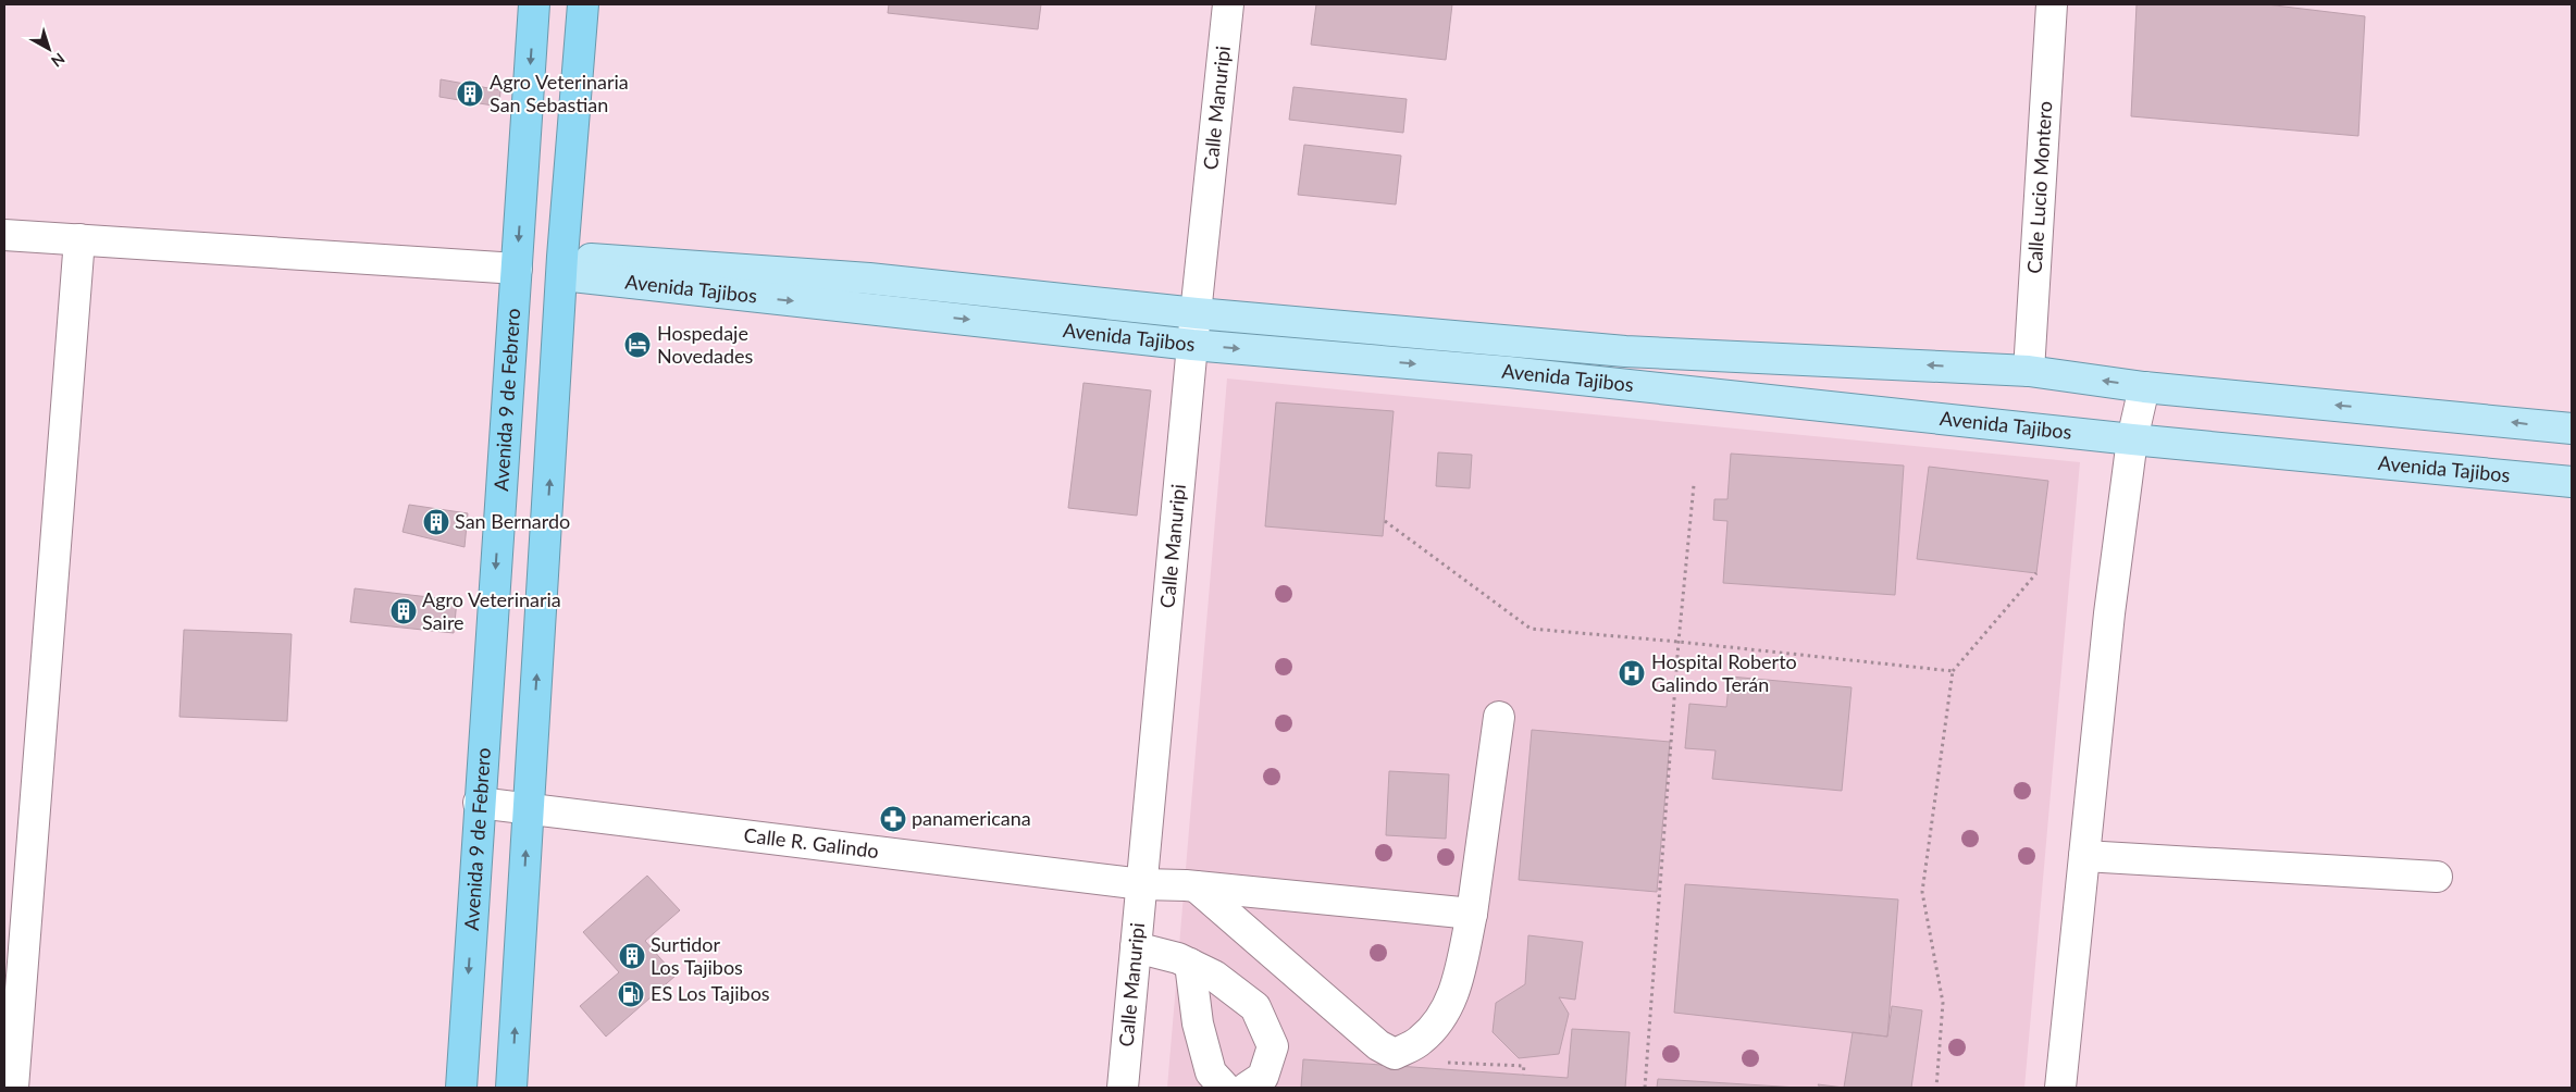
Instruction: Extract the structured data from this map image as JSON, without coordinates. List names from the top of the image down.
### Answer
{
  "streets": {
    "highway": ["Avenida 9 de Febrero"],
    "main road": ["Avenida Tajibos"],
    "street": ["Calle Manuripi", "Calle Lucio Montero", "Calle R. Galindo"]
  },
  "crossings": [
    ["Calle Manuripi", "Avenida Tajibos"],
    ["Calle Manuripi", "Calle R. Galindo"],
    ["Calle Lucio Montero", "Avenida Tajibos"],
    ["Avenida 9 de Febrero", "Calle R. Galindo"]
  ],
  "places": {
    "building": [
      "Agro Veterinaria San Sebastian",
      "San Bernardo",
      "Agro Veterinaria Saire",
      "Surtidor Los Tajibos"
    ],
    "hotel": ["Hospedaje Novedades"],
    "hospital": ["Hospital Roberto Galindo Terán"],
    "pharmacy": ["panamericana"],
    "fuel station": ["ES Los Tajibos"]
  },
  "north": "bottom right"
}
